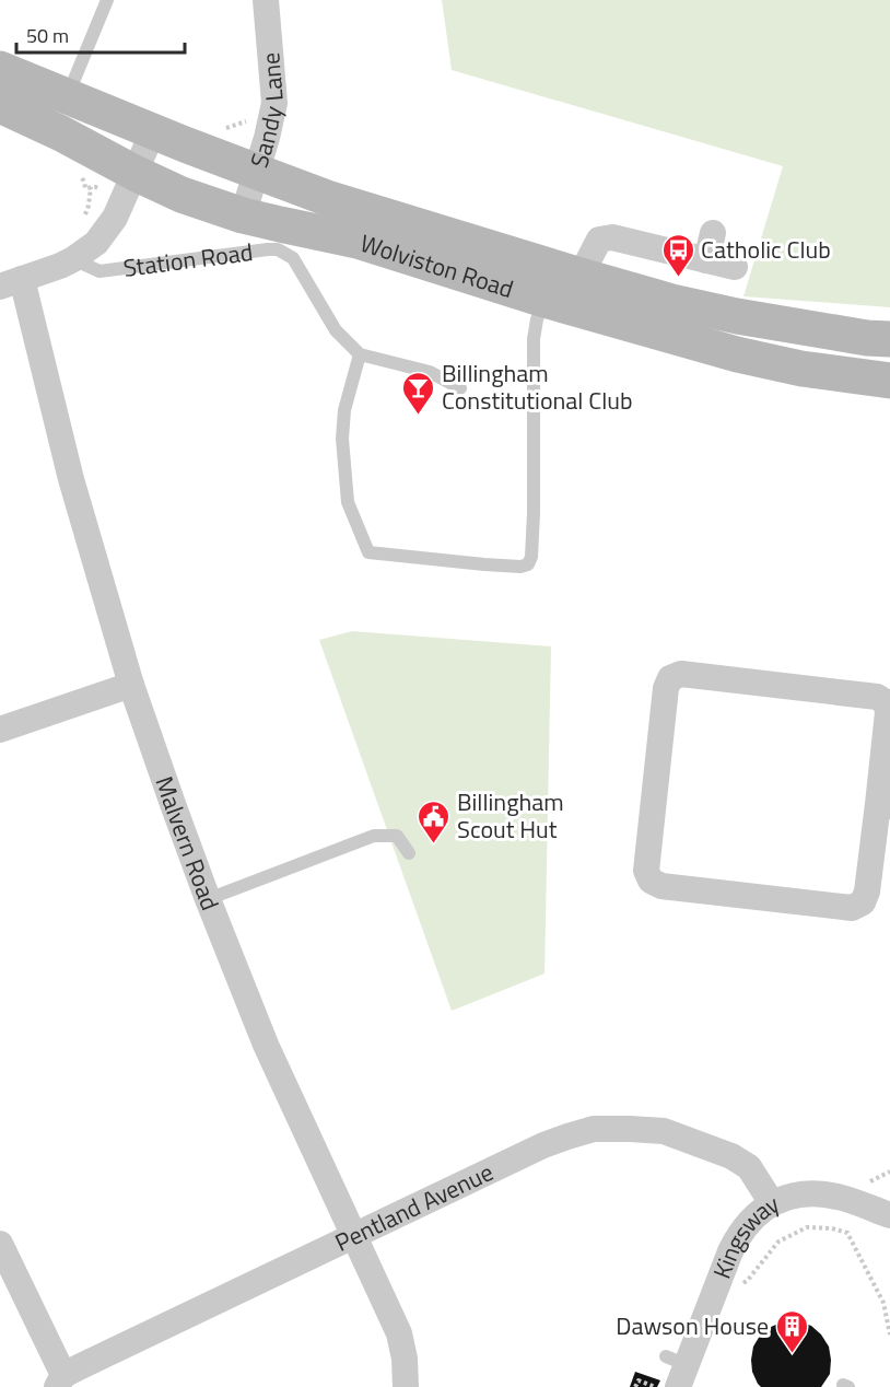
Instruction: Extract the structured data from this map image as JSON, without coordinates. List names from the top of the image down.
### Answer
{
  "streets": {
    "street": [
      "Sandy Lane",
      "Station Road",
      "Wolviston Road",
      "Malvern Road",
      "Pentland Avenue",
      "Kingsway"
    ]
  },
  "crossings": [
    ["Sandy Lane", "Wolviston Road"],
    ["Station Road", "Wolviston Road"],
    ["Station Road", "Malvern Road"],
    ["Malvern Road", "Pentland Avenue"],
    ["Pentland Avenue", "Kingsway"]
  ],
  "places": {
    "bus stop": ["Catholic Club"],
    "bar": ["Billingham Constitutional Club"],
    "public building": ["Billingham Scout Hut"],
    "building": ["Dawson House"]
  },
  "scale_bar": "50 m"
}
